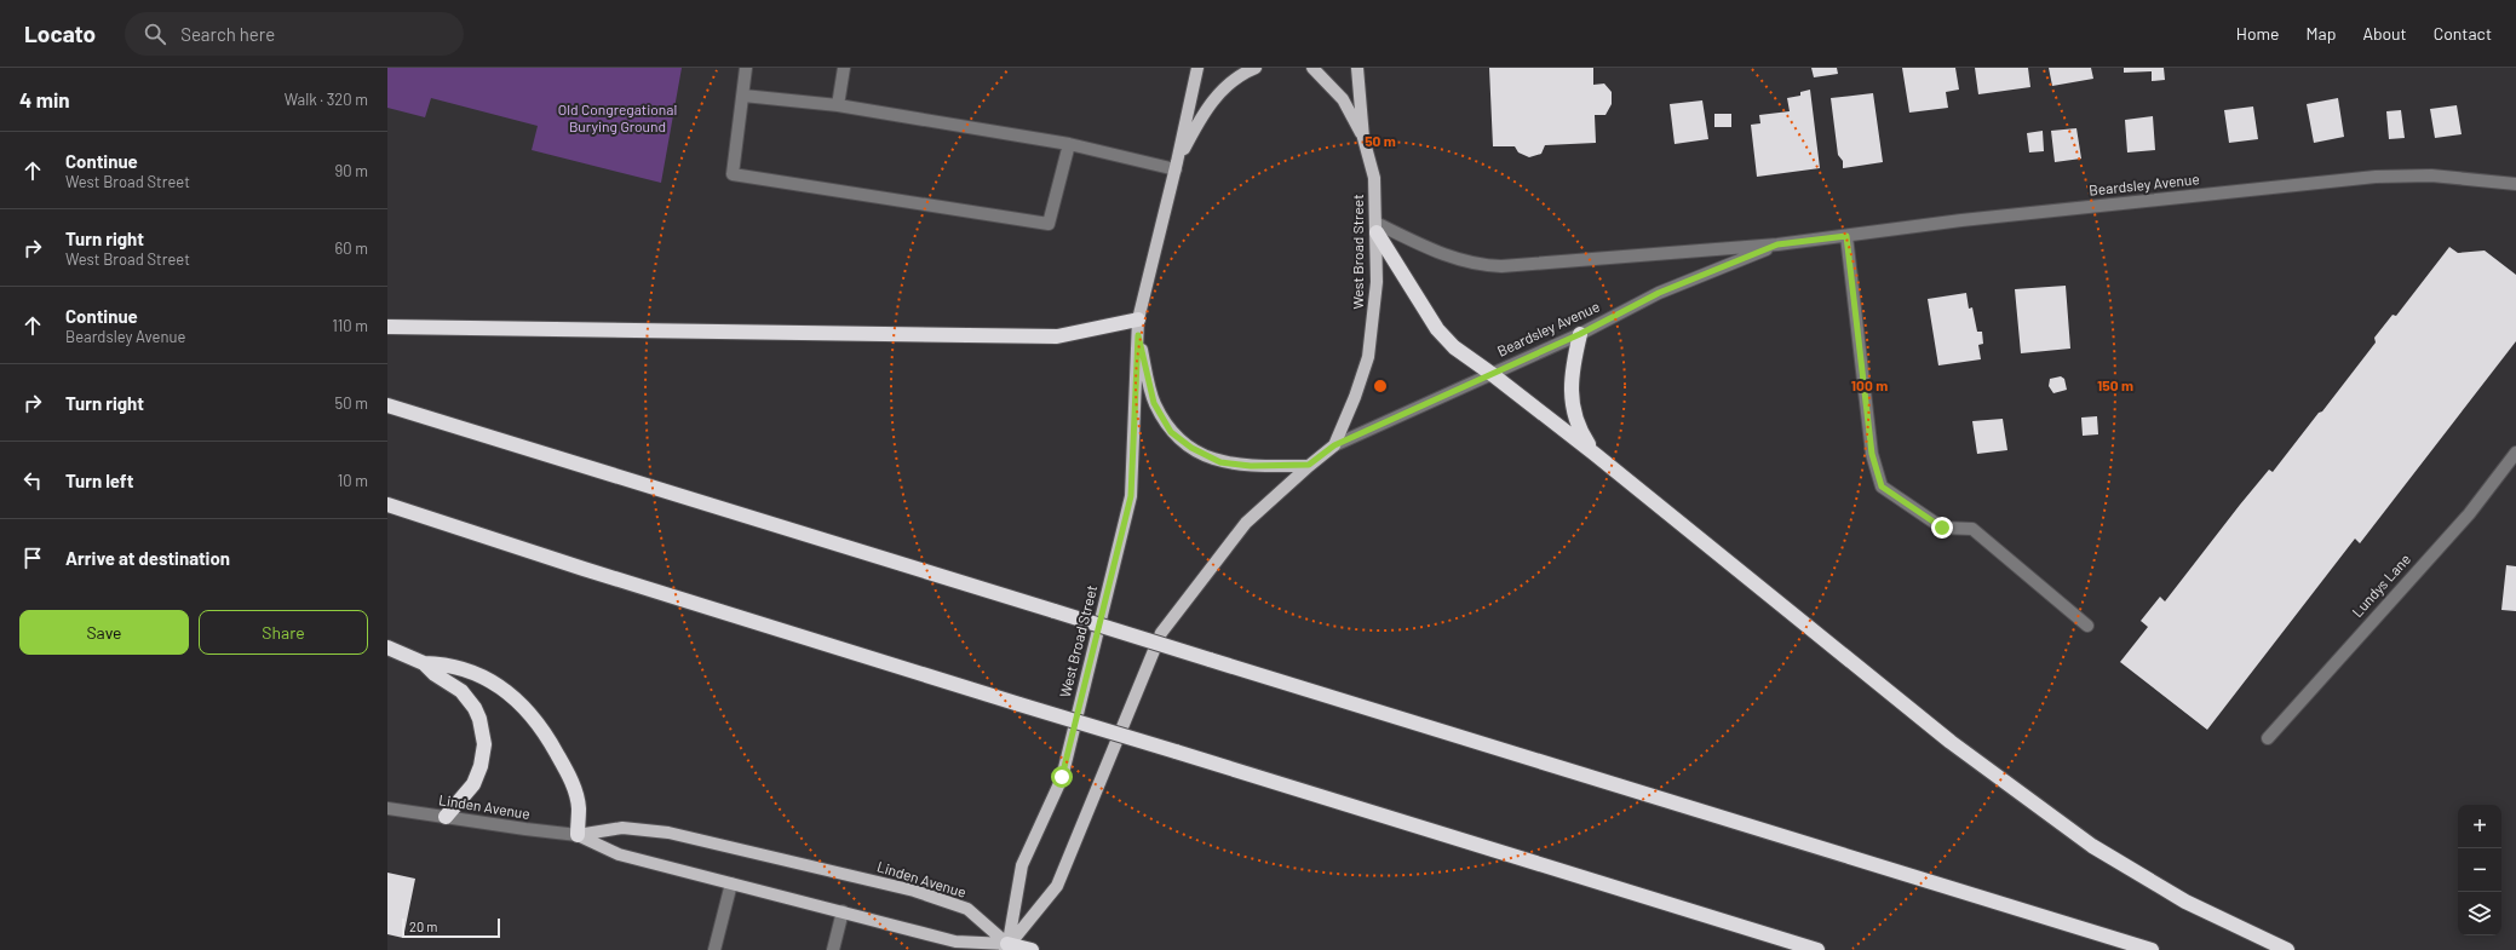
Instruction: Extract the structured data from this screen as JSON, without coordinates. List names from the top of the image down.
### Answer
{
  "streets": {
    "main road": ["West Broad Street", "Linden Avenue"],
    "street": ["Beardsley Avenue", "Lundys Lane"]
  },
  "crossings": [
    ["Beardsley Avenue", "West Broad Street"],
    ["West Broad Street", "Linden Avenue"]
  ],
  "parks": ["Old Congregational Burying Ground"],
  "scale_bar": "20 m",
  "page": {
    "header": "Locato",
    "search": "Search here",
    "nav": [
      "Home",
      "Map",
      "About",
      "Contact"
    ],
    "heading": ["4 min", "Walk · 320 m"],
    "list": [
      ["Continue", "West Broad Street", "90 m"],
      ["Turn right", "West Broad Street", "60 m"],
      ["Continue", "Beardsley Avenue", "110 m"],
      ["Turn right", "50 m"],
      ["Turn left", "10 m"],
      "Arrive at destination"
    ],
    "buttons": ["Save", "Share"],
    "map_buttons": ["+", "−"],
    "scale": "20 m"
  },
  "rings": ["50 m", "100 m", "150 m"]
}
